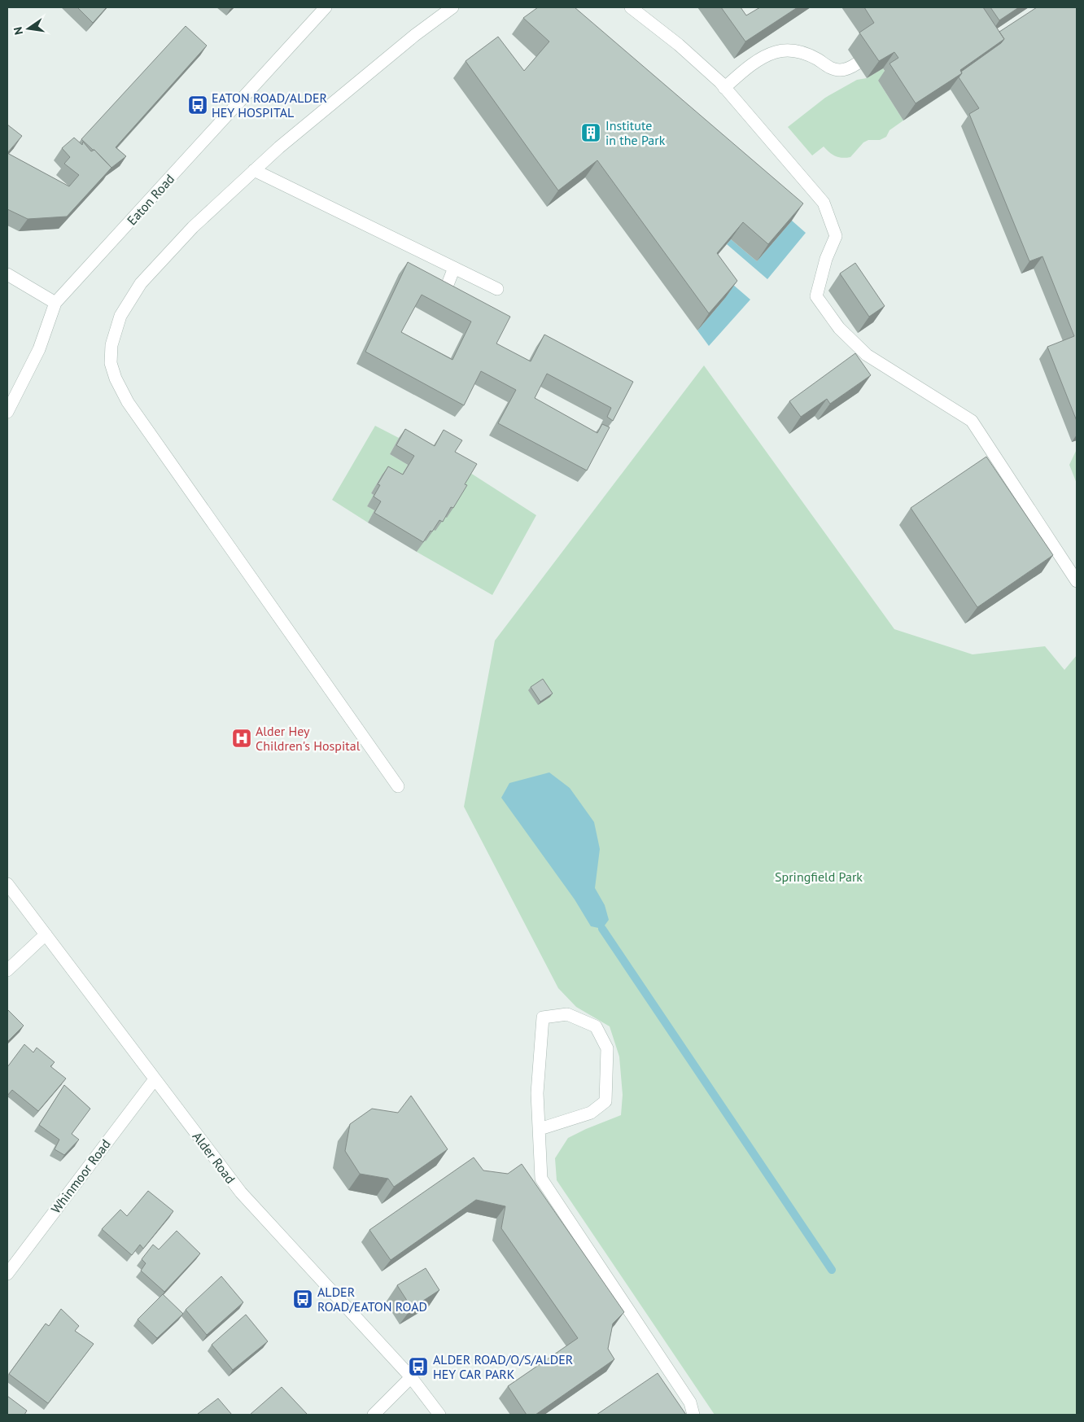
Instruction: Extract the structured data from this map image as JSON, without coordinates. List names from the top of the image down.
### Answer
{
  "streets": {
    "street": ["Eaton Road", "Alder Road", "Whinmoor Road"]
  },
  "crossings": [
    ["Alder Road", "Whinmoor Road"]
  ],
  "parks": ["Springfield Park"],
  "places": {
    "bus stop": ["EATON ROAD/ALDER HEY HOSPITAL", "ALDER ROAD/EATON ROAD", "ALDER ROAD/O/S/ALDER HEY CAR PARK"],
    "building": ["Institute in the Park"],
    "hospital": ["Alder Hey Children's Hospital"]
  },
  "north": "left"
}
